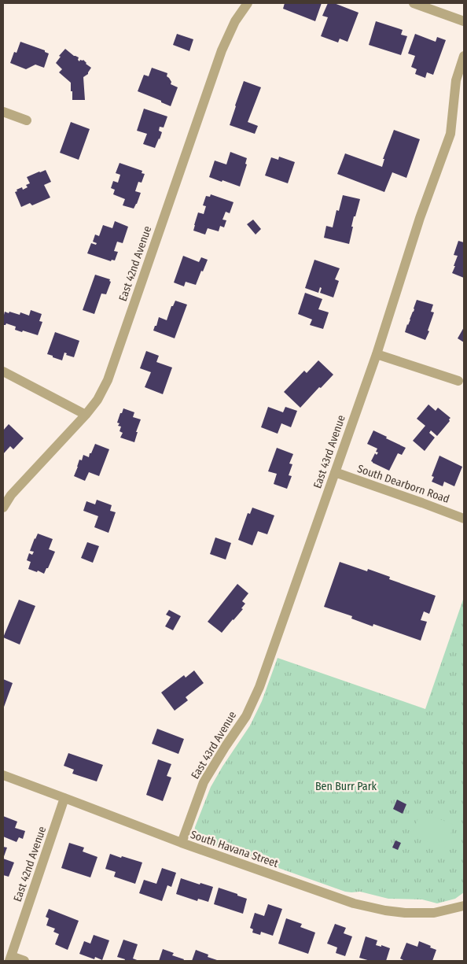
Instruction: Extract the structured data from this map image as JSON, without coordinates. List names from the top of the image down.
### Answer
{
  "streets": {
    "street": [
      "East 42nd Avenue",
      "East 43rd Avenue",
      "South Dearborn Road",
      "South Havana Street"
    ]
  },
  "crossings": [
    ["East 42nd Avenue", "South Havana Street"],
    ["East 43rd Avenue", "South Dearborn Road"],
    ["East 43rd Avenue", "South Havana Street"]
  ],
  "parks": ["Ben Burr Park"]
}
